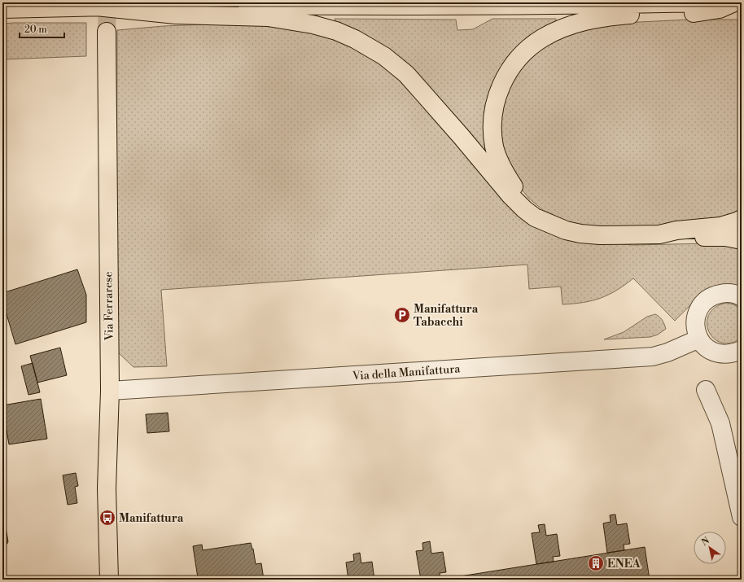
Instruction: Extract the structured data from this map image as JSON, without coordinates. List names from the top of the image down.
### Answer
{
  "streets": {
    "main road": ["Via Ferrarese"],
    "street": ["Via della Manifattura"]
  },
  "crossings": [
    ["Via Ferrarese", "Via della Manifattura"]
  ],
  "places": {
    "parking": ["Manifattura Tabacchi"],
    "bus stop": ["Manifattura"],
    "building": ["ENEA"]
  },
  "scale_bar": "20 m",
  "north": "top left"
}
